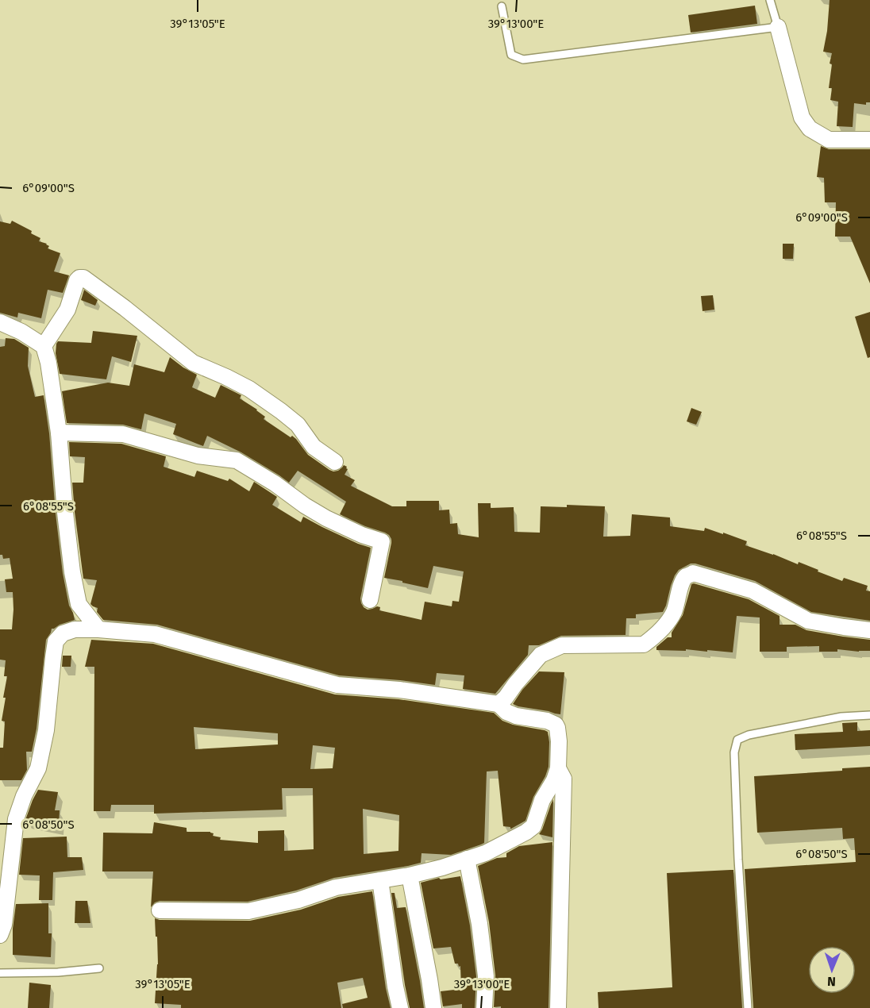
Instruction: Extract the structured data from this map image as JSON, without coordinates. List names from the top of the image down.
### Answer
{
  "north": "bottom",
  "coordinates": [
    "39°13'05\"E",
    "39°13'00\"E",
    "6°09'00\"S",
    "6°08'55\"S",
    "6°08'50\"S"
  ]
}
